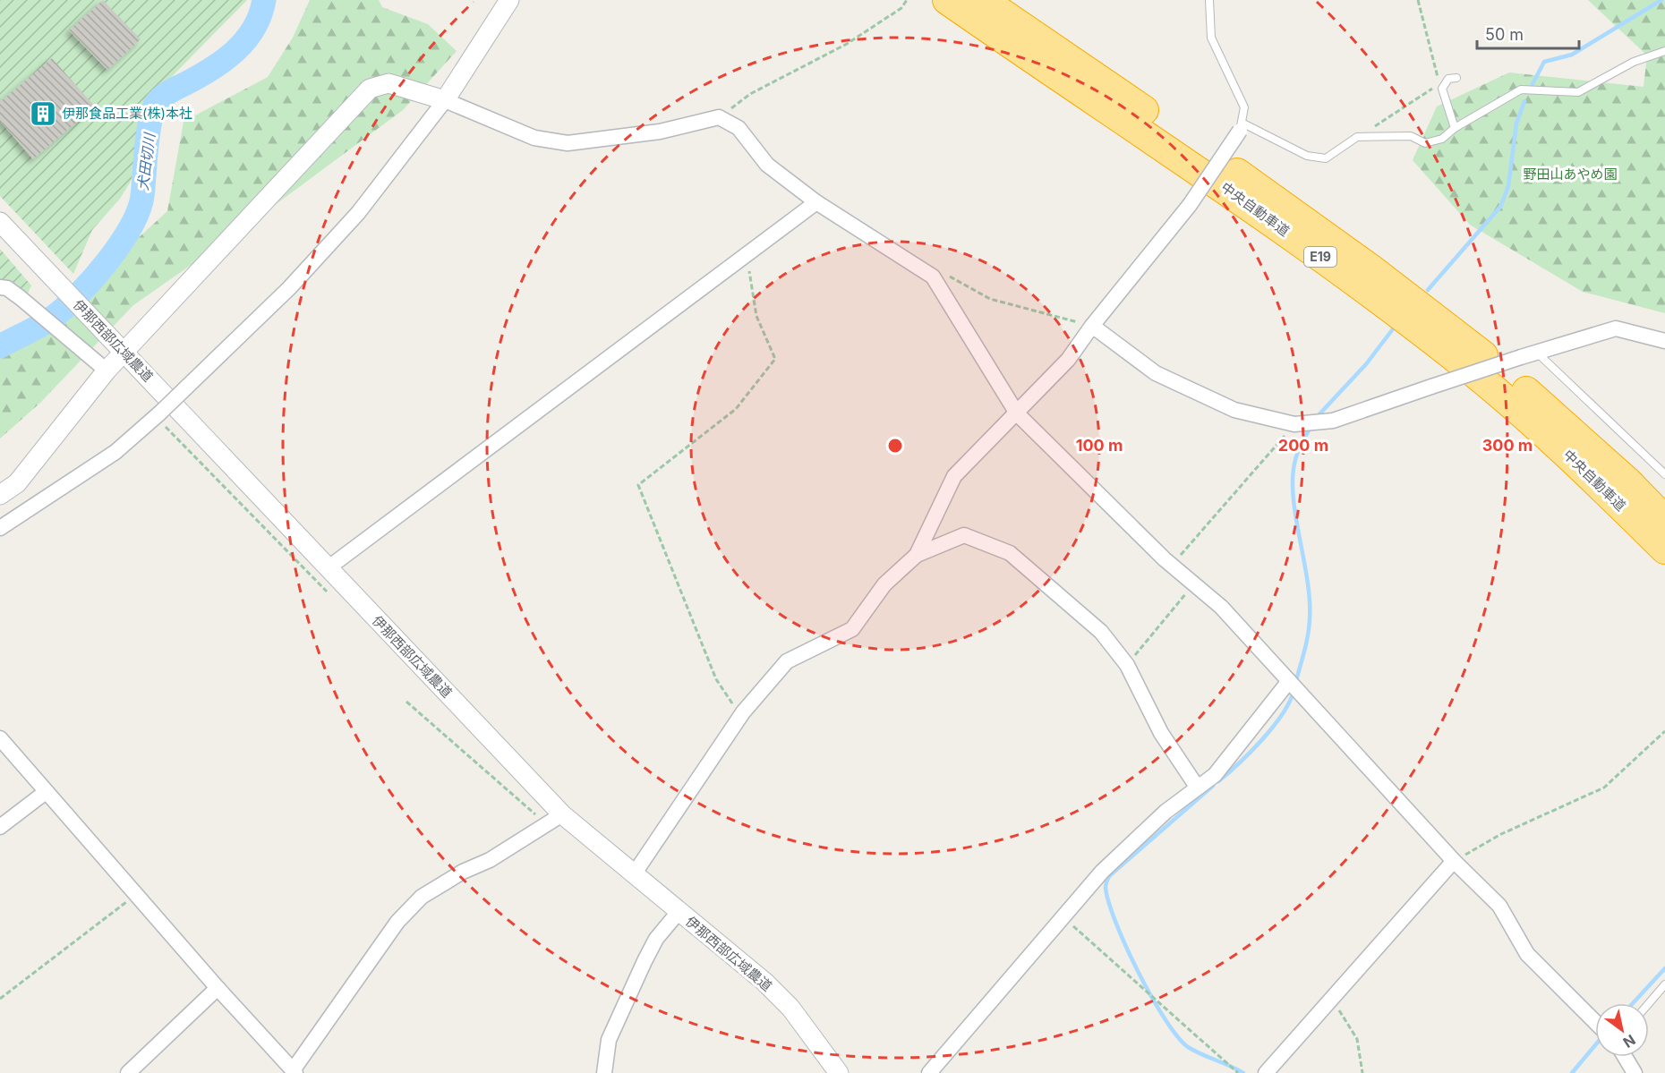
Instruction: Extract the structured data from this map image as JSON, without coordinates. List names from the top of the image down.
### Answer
{
  "streets": {
    "highway": ["中央自動車道", "E19"],
    "street": ["伊那西部広域農道"]
  },
  "water": ["犬田切川"],
  "parks": ["野田山あやめ園"],
  "places": {
    "building": ["伊那食品工業(株)本社"]
  },
  "scale_bar": "50 m",
  "north": "bottom right",
  "rings": ["100 m", "200 m", "300 m"]
}
